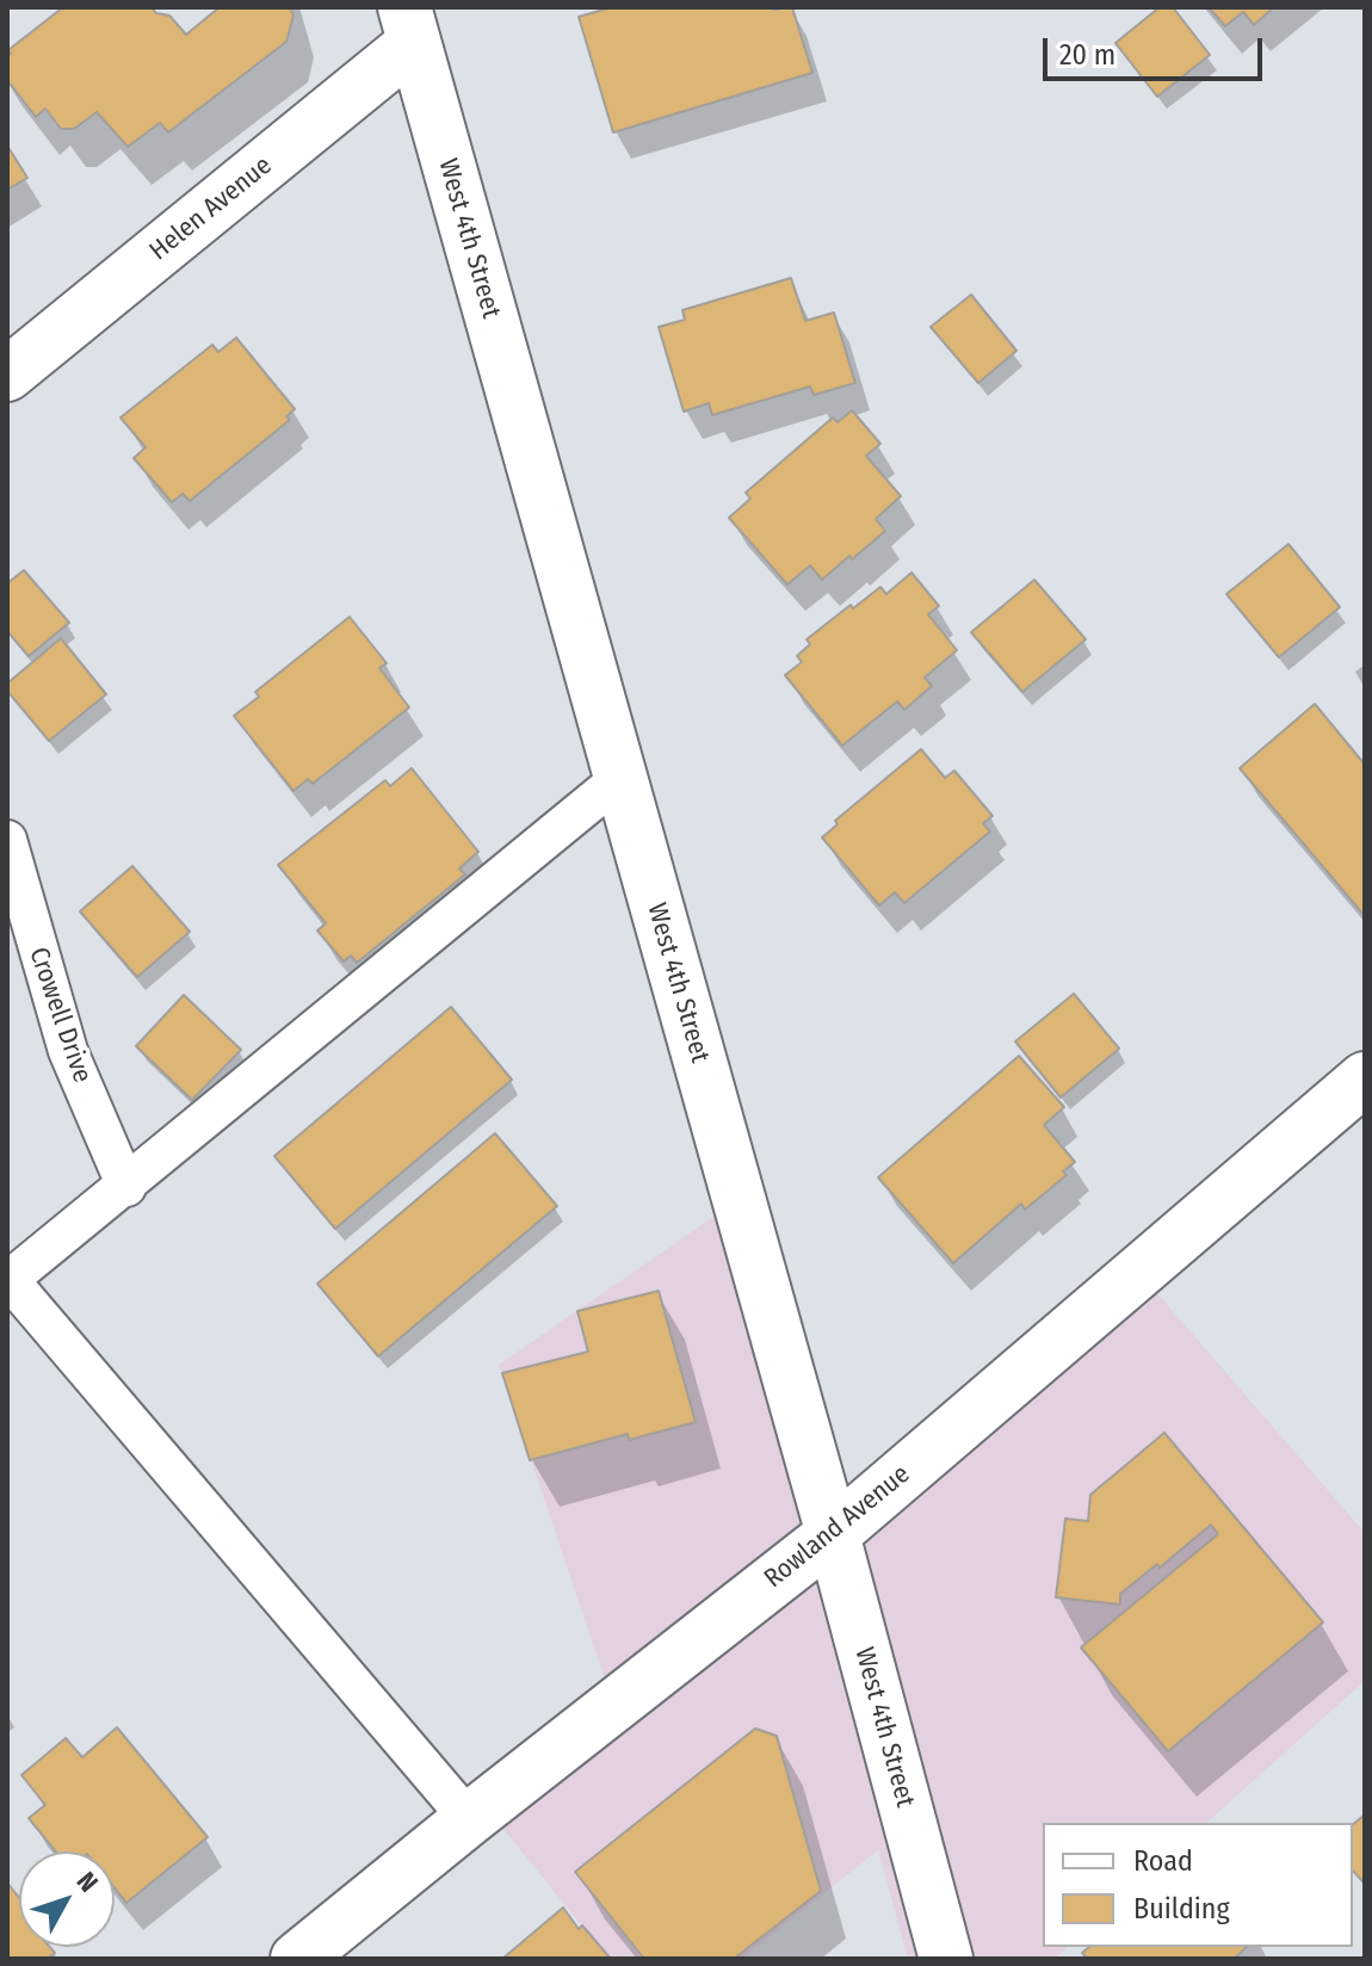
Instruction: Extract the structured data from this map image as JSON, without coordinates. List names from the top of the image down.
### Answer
{
  "streets": {
    "main road": ["Helen Avenue", "West 4th Street", "Rowland Avenue"],
    "lane": ["Crowell Drive"]
  },
  "crossings": [
    ["Helen Avenue", "West 4th Street"],
    ["West 4th Street", "Rowland Avenue"]
  ],
  "legend": ["Road", "Building"],
  "scale_bar": "20 m",
  "north": "top right"
}
